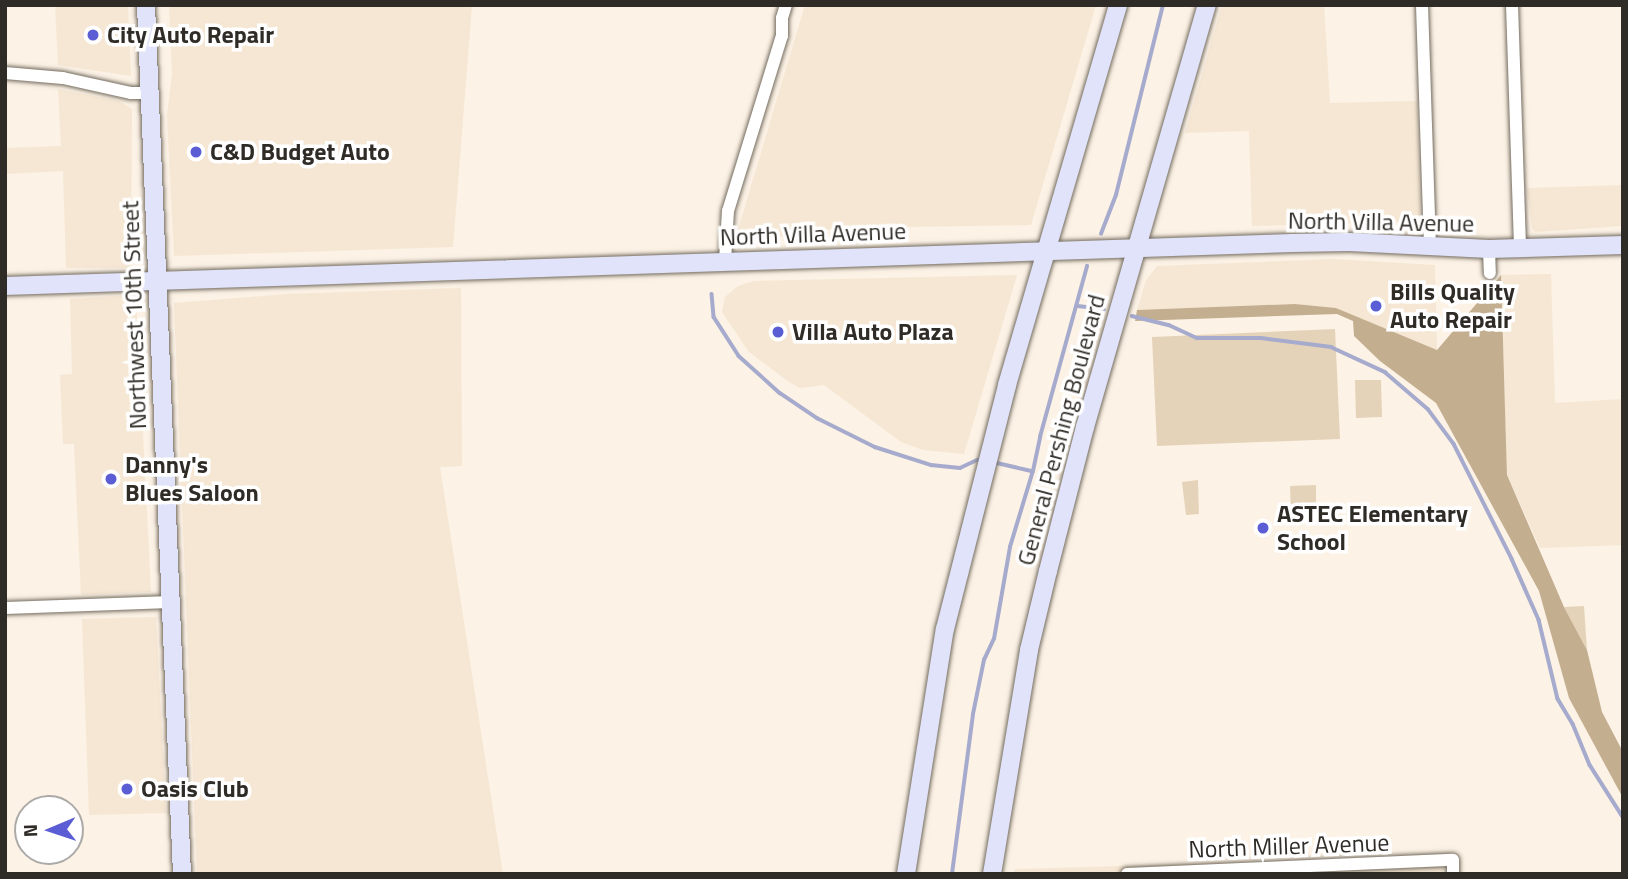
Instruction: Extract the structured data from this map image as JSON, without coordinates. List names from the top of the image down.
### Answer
{
  "streets": {
    "main road": ["North Villa Avenue", "Northwest 10th Street", "General Pershing Boulevard"],
    "street": ["North Miller Avenue"]
  },
  "crossings": [
    ["North Villa Avenue", "Northwest 10th Street"],
    ["North Villa Avenue", "General Pershing Boulevard"]
  ],
  "places": [
    "City Auto Repair",
    "C&D Budget Auto",
    "Bills Quality Auto Repair",
    "Villa Auto Plaza",
    "Danny's Blues Saloon",
    "ASTEC Elementary School",
    "Oasis Club"
  ],
  "north": "left"
}
